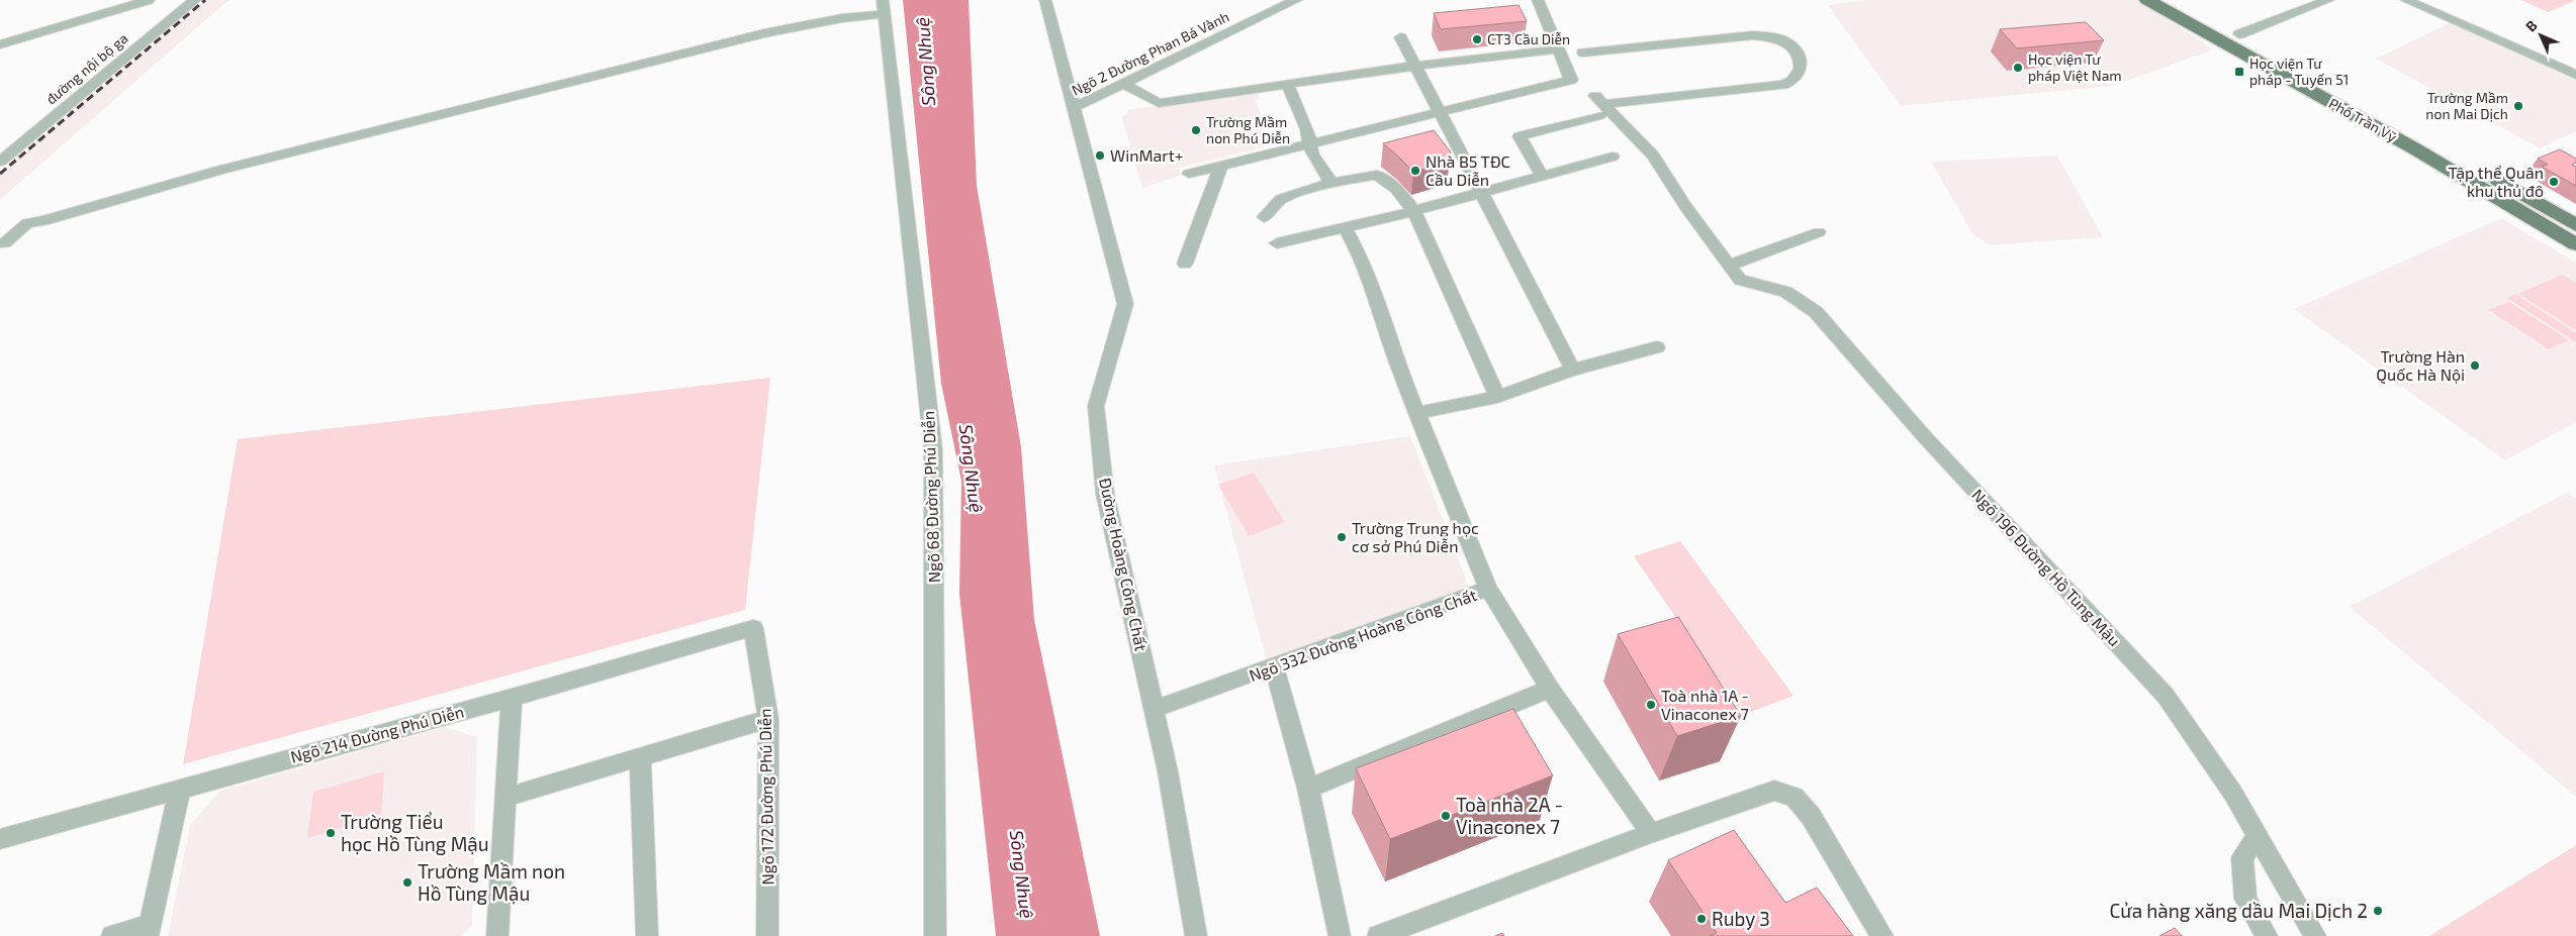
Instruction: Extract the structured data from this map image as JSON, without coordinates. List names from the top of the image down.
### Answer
{
  "streets": {
    "main road": ["Phố Trần Vỹ"],
    "street": [
      "Ngõ 2 Đường Phan Bá Vành",
      "đường nội bộ ga",
      "Ngõ 68 Đường Phú Diễn",
      "Đường Hoàng Công Chất",
      "Ngõ 196 Đường Hồ Tùng Mậu",
      "Ngõ 332 Đường Hoàng Công Chất",
      "Ngõ 214 Đường Phú Diễn",
      "Ngõ 172 Đường Phú Diễn"
    ]
  },
  "crossings": [
    ["Ngõ 2 Đường Phan Bá Vành", "Đường Hoàng Công Chất"],
    ["Đường Hoàng Công Chất", "Ngõ 332 Đường Hoàng Công Chất"],
    ["Ngõ 214 Đường Phú Diễn", "Ngõ 172 Đường Phú Diễn"]
  ],
  "water": ["Sông Nhuệ"],
  "places": {
    "other": [
      "CT3 Cầu Diễn",
      "Học viện Tư pháp Việt Nam",
      "Trường Mầm non Mai Dịch",
      "Trường Mầm non Phú Diễn",
      "WinMart+",
      "Nhà B5 TĐC Cầu Diễn",
      "Tập thể Quân khu thủ đô",
      "Trường Hàn Quốc Hà Nội",
      "Trường Trung học cơ sở Phú Diễn",
      "Toà nhà 1A - Vinaconex 7",
      "Toà nhà 2A - Vinaconex 7",
      "Trường Tiểu học Hồ Tùng Mậu",
      "Trường Mầm non Hồ Tùng Mậu",
      "Cửa hàng xăng dầu Mai Dịch 2",
      "Ruby 3"
    ],
    "transit": ["Học viện Tư pháp - Tuyến 51"]
  },
  "north": "top left"
}
